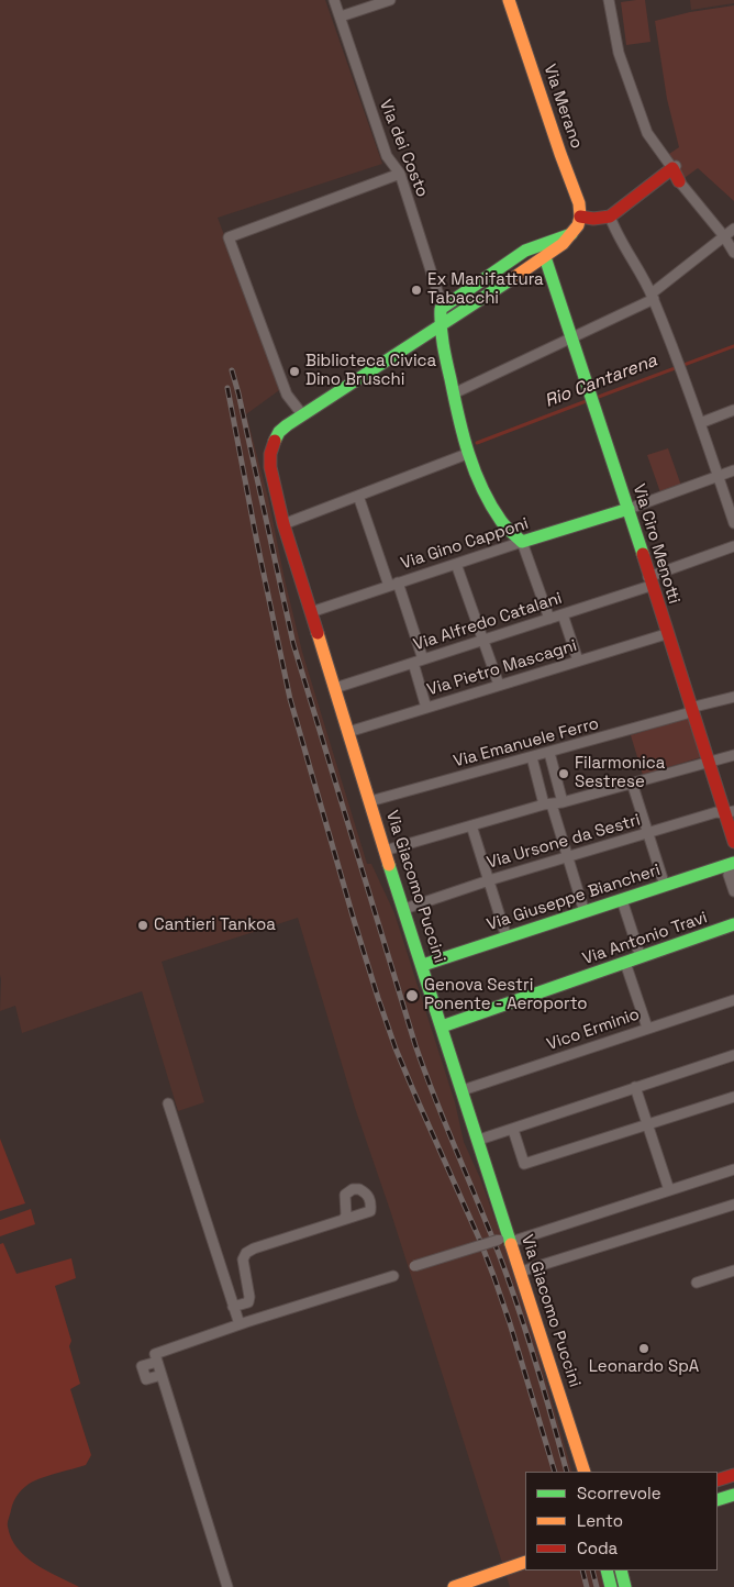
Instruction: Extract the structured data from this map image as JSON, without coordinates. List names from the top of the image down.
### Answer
{
  "streets": {
    "street": [
      "Via Merano",
      "Via dei Costo",
      "Via Gino Capponi",
      "Via Ciro Menotti",
      "Via Alfredo Catalani",
      "Via Pietro Mascagni",
      "Via Emanuele Ferro",
      "Via Ursone da Sestri",
      "Via Giacomo Puccini",
      "Via Giuseppe Biancheri",
      "Via Antonio Travi",
      "Vico Erminio"
    ]
  },
  "crossings": [
    ["Via Merano", "Via Giacomo Puccini"],
    ["Via Gino Capponi", "Via Ciro Menotti"],
    ["Via Gino Capponi", "Via Giacomo Puccini"],
    ["Via Ciro Menotti", "Via Alfredo Catalani"],
    ["Via Ciro Menotti", "Via Pietro Mascagni"],
    ["Via Ciro Menotti", "Via Emanuele Ferro"],
    ["Via Ciro Menotti", "Via Ursone da Sestri"],
    ["Via Ciro Menotti", "Via Giacomo Puccini"],
    ["Via Alfredo Catalani", "Via Giacomo Puccini"],
    ["Via Pietro Mascagni", "Via Giacomo Puccini"],
    ["Via Emanuele Ferro", "Via Giacomo Puccini"],
    ["Via Ursone da Sestri", "Via Giacomo Puccini"],
    ["Via Giacomo Puccini", "Via Giuseppe Biancheri"],
    ["Via Giacomo Puccini", "Via Antonio Travi"],
    ["Via Giacomo Puccini", "Vico Erminio"]
  ],
  "water": ["Rio Cantarena"],
  "places": [
    "Ex Manifattura Tabacchi",
    "Biblioteca Civica Dino Bruschi",
    "Filarmonica Sestrese",
    "Cantieri Tankoa",
    "Genova Sestri Ponente - Aeroporto",
    "Leonardo SpA"
  ],
  "legend": ["Scorrevole", "Lento", "Coda"]
}
